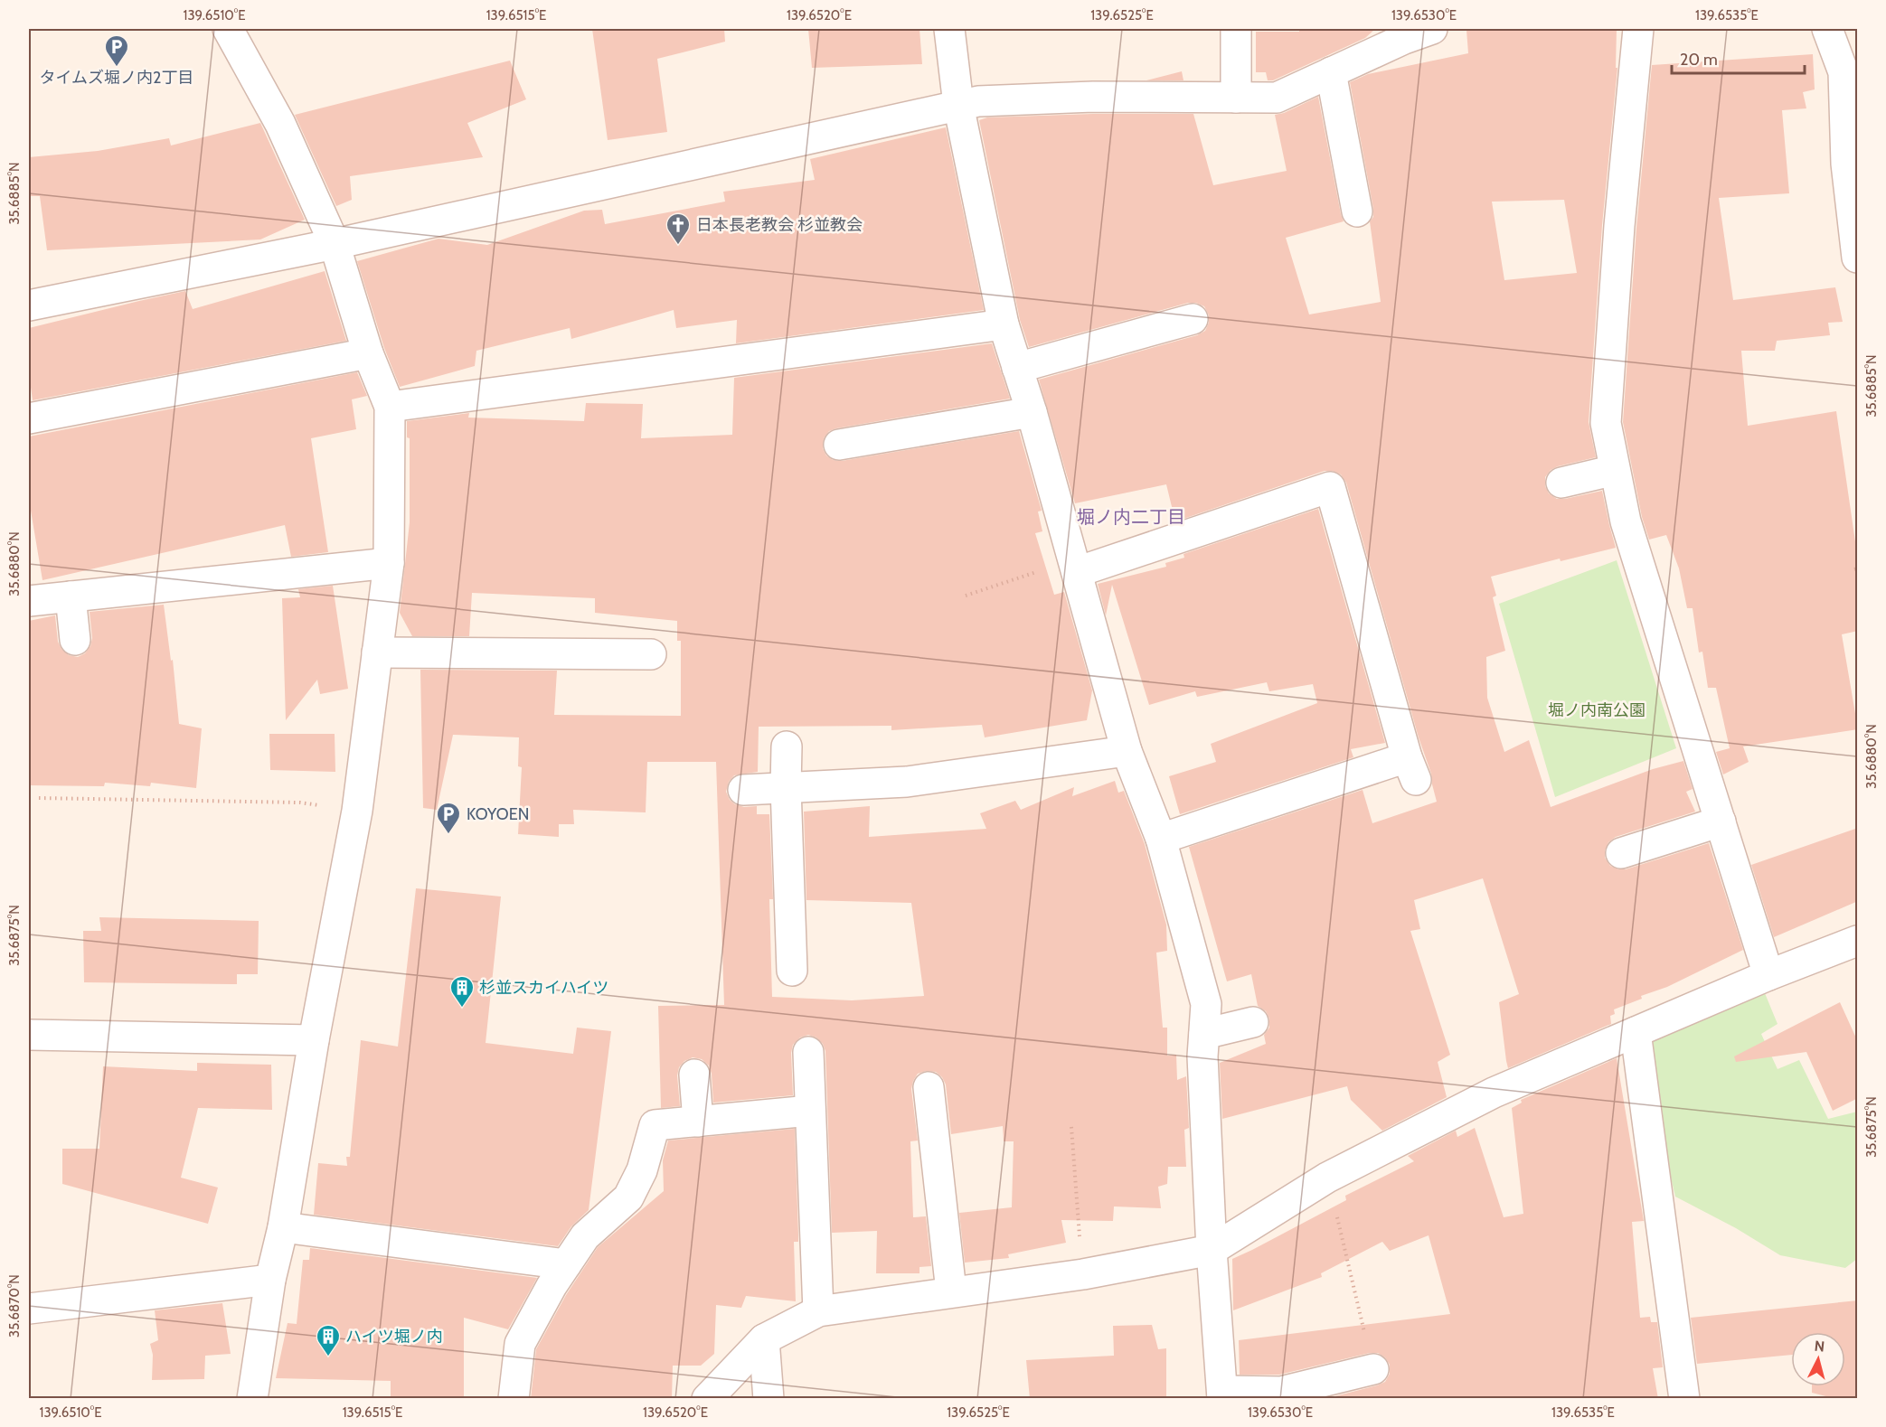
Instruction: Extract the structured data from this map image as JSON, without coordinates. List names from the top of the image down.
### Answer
{
  "districts": ["堀ノ内二丁目"],
  "parks": ["堀ノ内南公園"],
  "places": {
    "parking": ["タイムズ堀ノ内2丁目", "KOYOEN"],
    "church": ["日本長老教会 杉並教会"],
    "building": ["杉並スカイハイツ", "ハイツ堀ノ内"]
  },
  "scale_bar": "20 m",
  "north": "top",
  "coordinates": [
    "139.6510°E",
    "139.6515°E",
    "139.6520°E",
    "139.6525°E",
    "139.6530°E",
    "139.6535°E",
    "35.6885°N",
    "35.6880°N",
    "35.6875°N",
    "35.6870°N"
  ]
}
